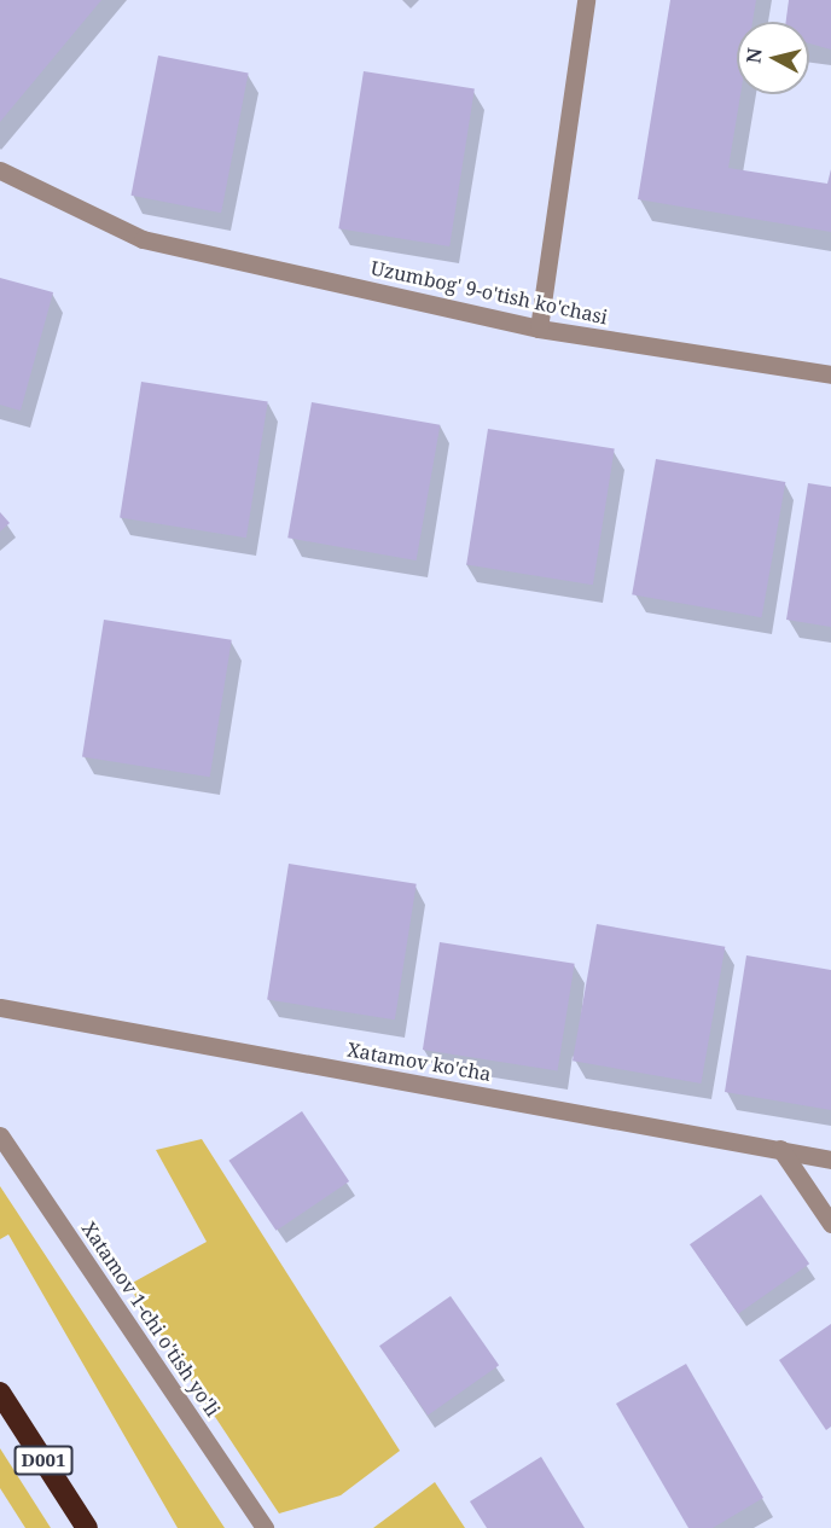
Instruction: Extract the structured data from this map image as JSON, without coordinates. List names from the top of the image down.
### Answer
{
  "streets": {
    "highway": ["D001"],
    "street": ["Uzumbog' 9-o'tish ko'chasi", "Xatamov ko'cha", "Xatamov 1-chi o'tish yo'li"]
  },
  "north": "left"
}
